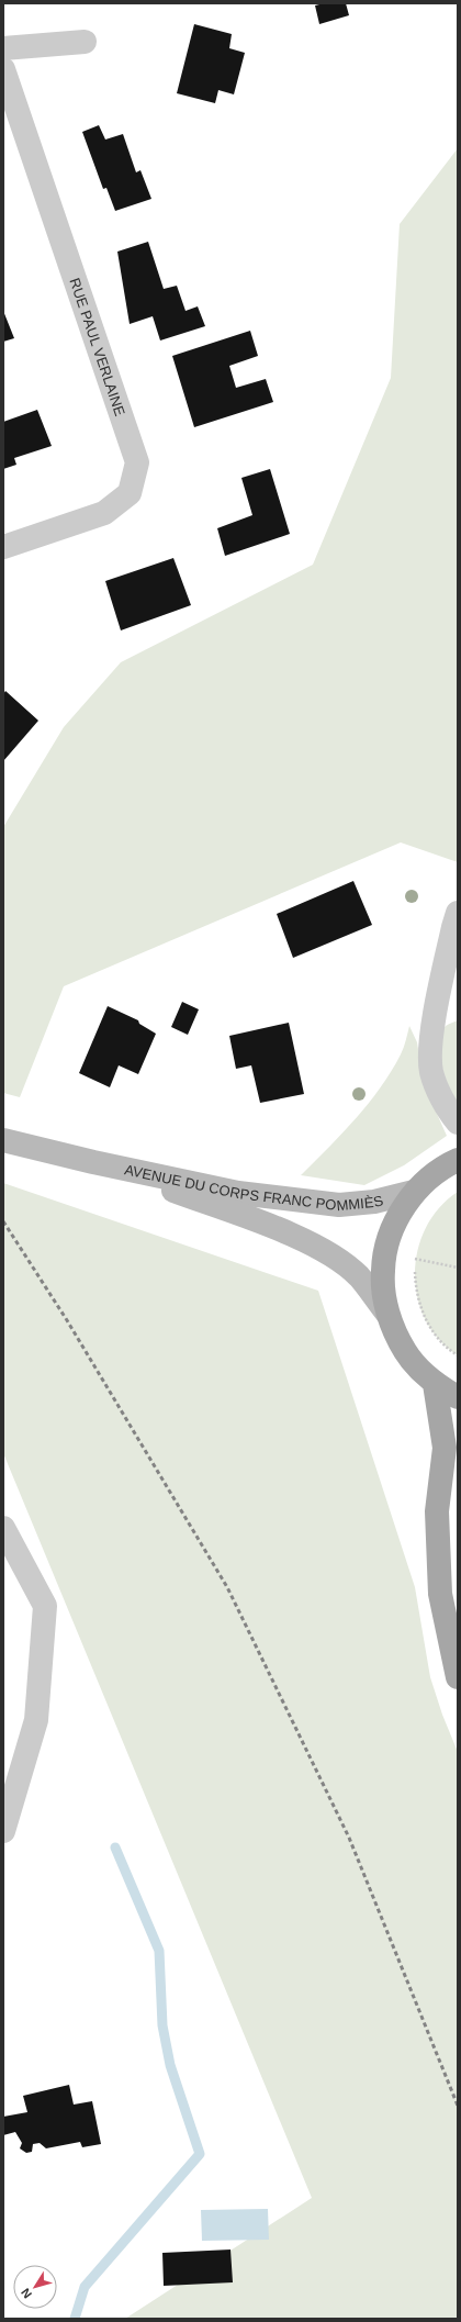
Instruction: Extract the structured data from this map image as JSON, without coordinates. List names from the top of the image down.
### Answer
{
  "streets": {
    "main road": ["AVENUE DU CORPS FRANC POMMIÈS"],
    "street": ["RUE PAUL VERLAINE"]
  },
  "north": "bottom left"
}
